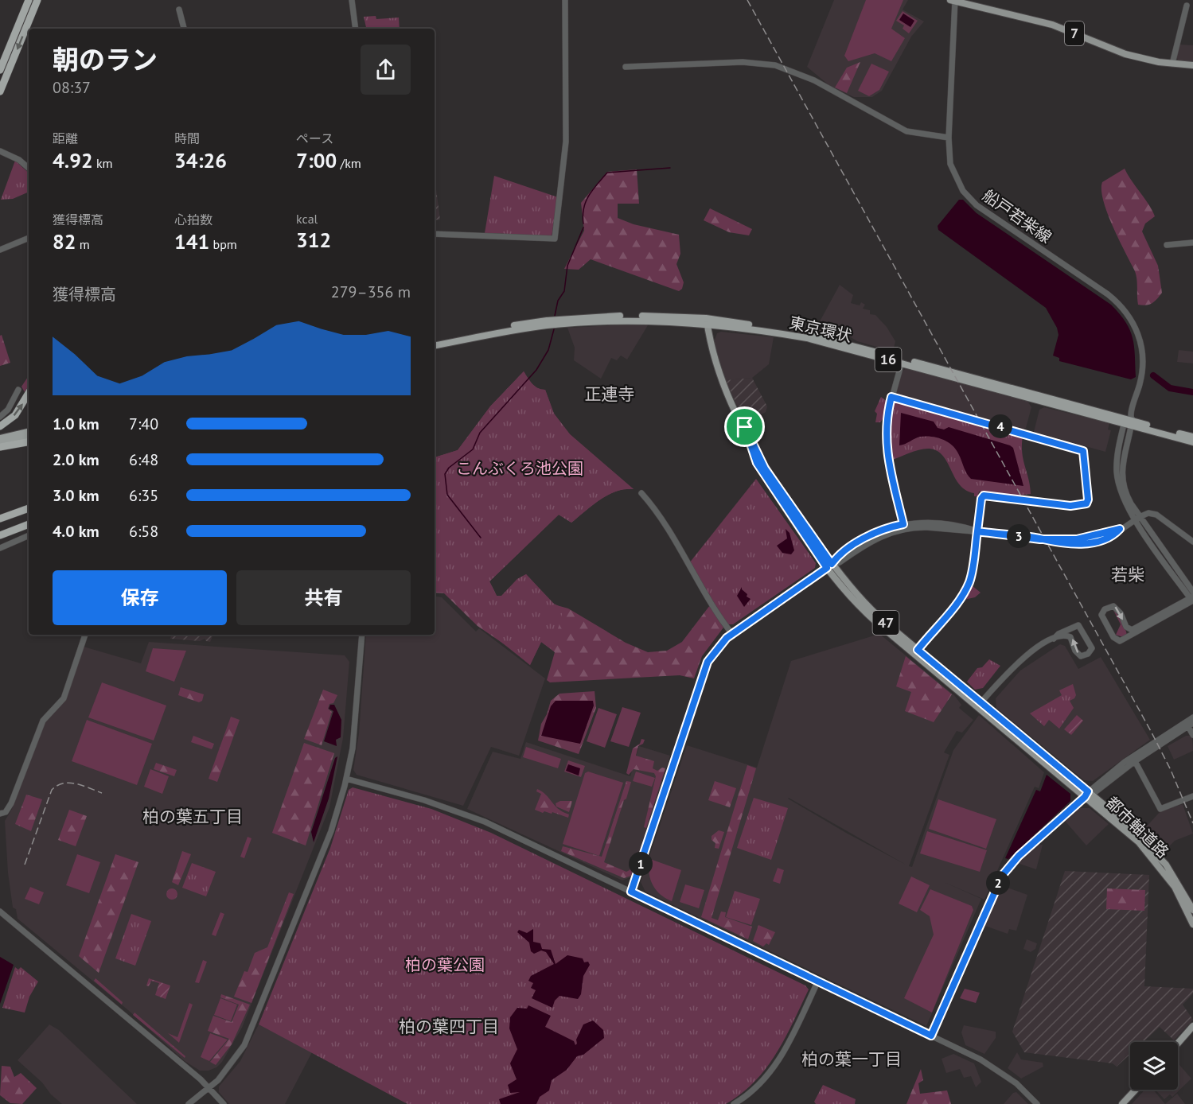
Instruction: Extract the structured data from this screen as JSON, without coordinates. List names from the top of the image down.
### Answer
{
  "streets": {
    "highway": ["東京環状", "16"],
    "main road": ["7", "47", "都市軸道路"],
    "street": ["船戸若柴線"]
  },
  "crossings": [
    ["7", "船戸若柴線"],
    ["船戸若柴線", "東京環状"],
    ["東京環状", "都市軸道路"]
  ],
  "districts": [
    "正連寺",
    "若柴",
    "柏の葉五丁目",
    "柏の葉四丁目",
    "柏の葉一丁目"
  ],
  "parks": ["こんぶくろ池公園", "柏の葉公園"],
  "page": {
    "heading": ["朝のラン", "08:37"],
    "stats": [
      ["距離", "4.92 km"],
      ["時間", "34:26"],
      ["ペース", "7:00 /km"],
      ["獲得標高", "82 m"],
      ["心拍数", "141 bpm"],
      ["kcal", "312"]
    ],
    "chart": ["獲得標高", "279–356 m"],
    "list": [
      {
        "name": "1.0 km",
        "note": "7:40"
      },
      {
        "name": "2.0 km",
        "note": "6:48"
      },
      {
        "name": "3.0 km",
        "note": "6:35"
      },
      {
        "name": "4.0 km",
        "note": "6:58"
      }
    ],
    "pins": [
      "4",
      "3",
      "1",
      "2"
    ],
    "buttons": ["保存", "共有"]
  }
}
